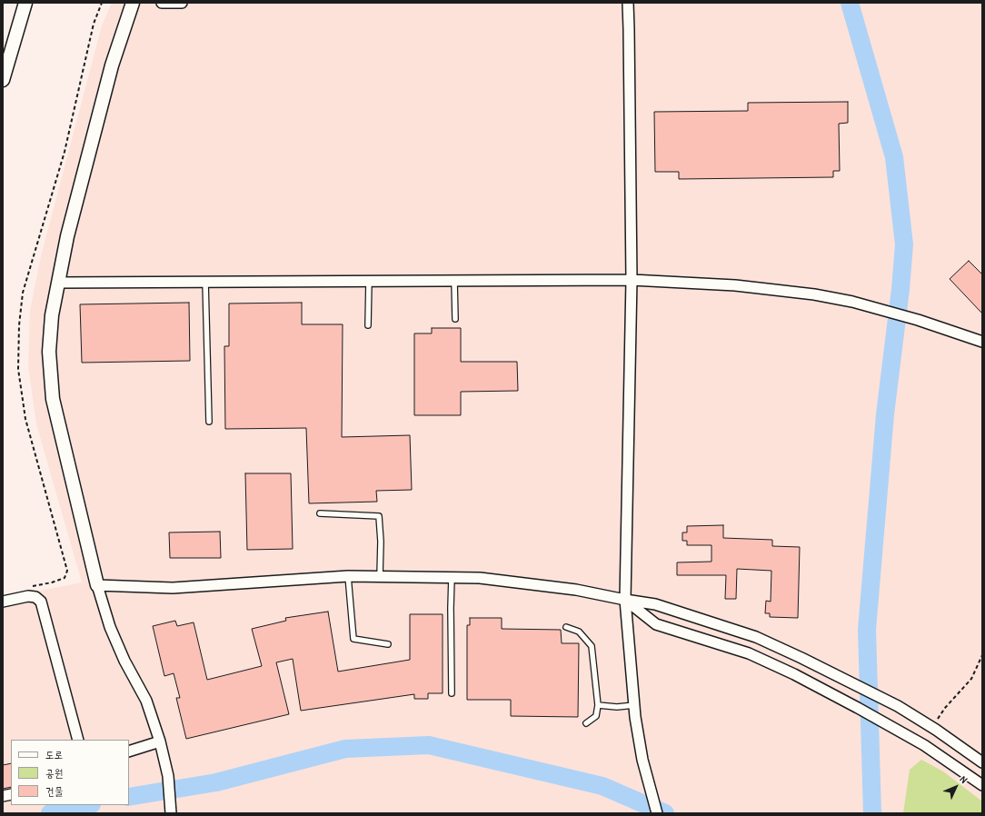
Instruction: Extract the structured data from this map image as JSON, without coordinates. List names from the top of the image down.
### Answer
{
  "legend": ["도로", "공원", "건물"],
  "north": "top right"
}
